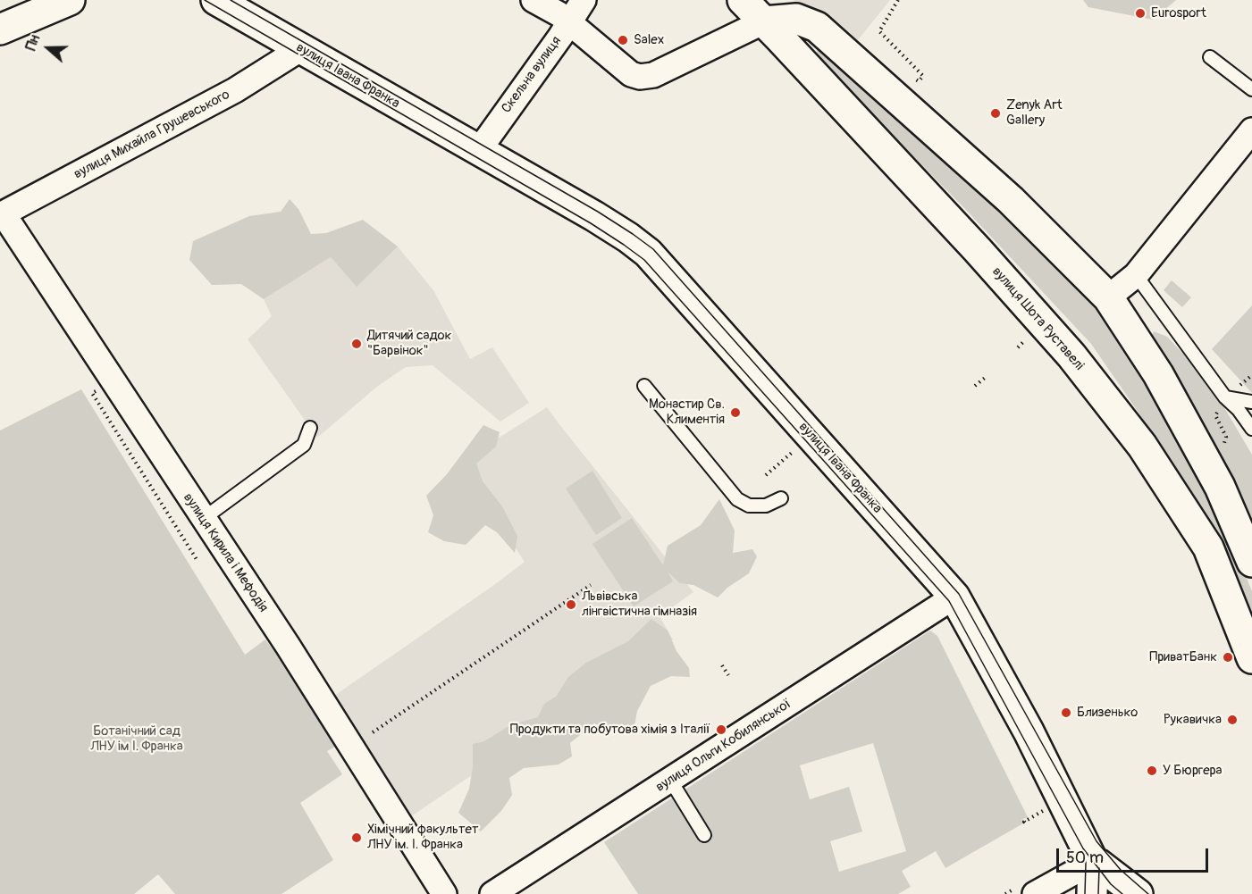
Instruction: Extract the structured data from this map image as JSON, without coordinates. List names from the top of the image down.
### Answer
{
  "streets": {
    "main road": ["вулиця Івана Франка", "вулиця Шота Руставелі"],
    "street": [
      "Скельна вулиця",
      "вулиця Михайла Грушевського",
      "вулиця Кирила і Мефодія",
      "вулиця Ольги Кобилянської"
    ]
  },
  "crossings": [
    ["Скельна вулиця", "вулиця Івана Франка"],
    ["вулиця Івана Франка", "вулиця Михайла Грушевського"],
    ["вулиця Івана Франка", "вулиця Ольги Кобилянської"],
    ["вулиця Михайла Грушевського", "вулиця Кирила і Мефодія"]
  ],
  "parks": ["Ботанічний сад ЛНУ ім І. Франка"],
  "places": [
    "Eurosport",
    "Salex",
    "Zenyk Art Gallery",
    "Дитячий садок \"Барвінок\"",
    "Монастир Св. Климентія",
    "Львівська лінгвістична гімназія",
    "ПриватБанк",
    "Близенько",
    "Рукавичка",
    "Продукти та побутова хімія з Італії",
    "У Бюргера",
    "Хімічний факультет ЛНУ ім. І. Франка"
  ],
  "scale_bar": "50 m",
  "north": "left"
}
